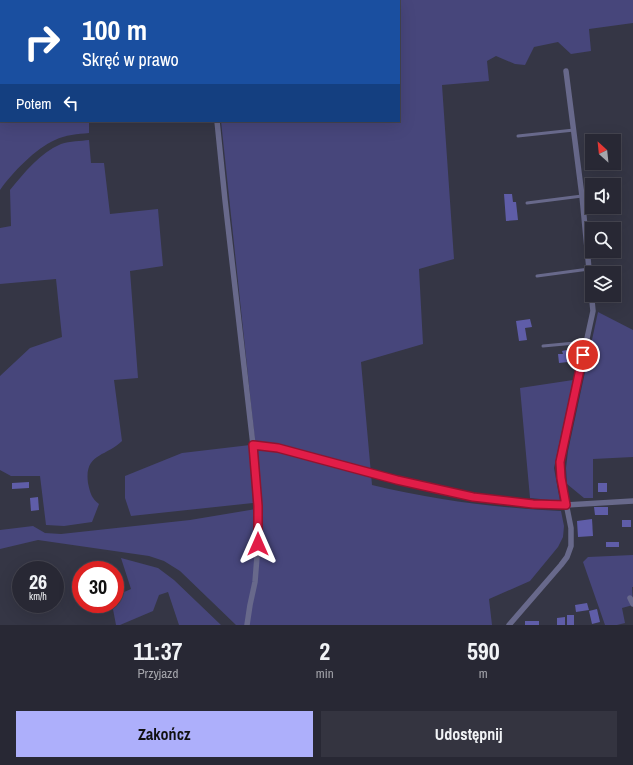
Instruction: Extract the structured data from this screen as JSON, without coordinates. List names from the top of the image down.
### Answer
{
  "north": "top left",
  "page": {
    "turn": ["100 m", "Skręć w prawo"],
    "then": "Potem",
    "speed": "26 km/h",
    "limit": "30",
    "eta": [
      "11:37",
      "Przyjazd",
      "2",
      "min",
      "590",
      "m"
    ],
    "buttons": ["Zakończ", "Udostępnij"]
  }
}
